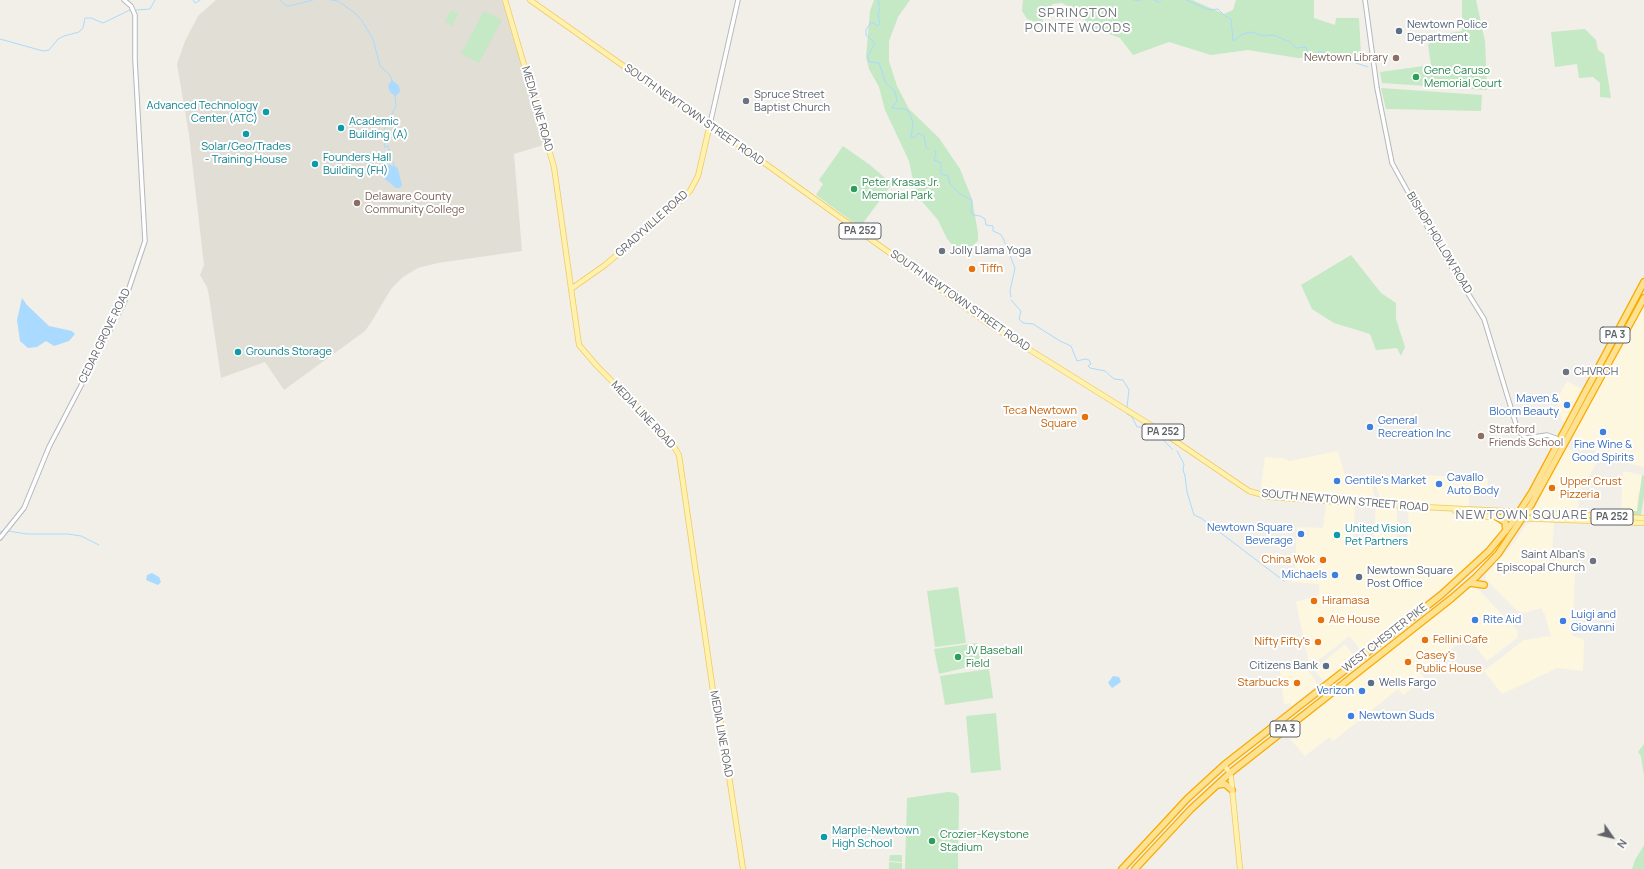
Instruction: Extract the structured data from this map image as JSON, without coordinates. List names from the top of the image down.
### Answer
{
  "streets": {
    "highway": ["PA 3", "WEST CHESTER PIKE"],
    "main road": [
      "MEDIA LINE ROAD",
      "SOUTH NEWTOWN STREET ROAD",
      "GRADYVILLE ROAD",
      "PA 252"
    ],
    "street": ["BISHOP HOLLOW ROAD", "CEDAR GROVE ROAD"]
  },
  "crossings": [
    ["MEDIA LINE ROAD", "GRADYVILLE ROAD"],
    ["SOUTH NEWTOWN STREET ROAD", "GRADYVILLE ROAD"],
    ["SOUTH NEWTOWN STREET ROAD", "PA 252"],
    ["PA 252", "WEST CHESTER PIKE"],
    ["BISHOP HOLLOW ROAD", "WEST CHESTER PIKE"]
  ],
  "districts": ["SPRINGTON POINTE WOODS", "NEWTOWN SQUARE"],
  "places": [
    "Newtown Police Department",
    "Newtown Library",
    "Gene Caruso Memorial Court",
    "Spruce Street Baptist Church",
    "Advanced Technology Center (ATC)",
    "Academic Building (A)",
    "Solar/Geo/Trades - Training House",
    "Founders Hall Building (FH)",
    "Peter Krasas Jr. Memorial Park",
    "Delaware County Community College",
    "Jolly Llama Yoga",
    "Tiffn",
    "Grounds Storage",
    "CHVRCH",
    "Maven & Bloom Beauty",
    "Teca Newtown Square",
    "General Recreation Inc",
    "Fine Wine & Good Spirits",
    "Stratford Friends School",
    "Gentile's Market",
    "Cavallo Auto Body",
    "Upper Crust Pizzeria",
    "Newtown Square Beverage",
    "United Vision Pet Partners",
    "China Wok",
    "Saint Alban's Episcopal Church",
    "Michaels",
    "Newtown Square Post Office",
    "Hiramasa",
    "Ale House",
    "Rite Aid",
    "Luigi and Giovanni",
    "Fellini Cafe",
    "Nifty Fifty's",
    "JV Baseball Field",
    "Casey's Public House",
    "Citizens Bank",
    "Starbucks",
    "Wells Fargo",
    "Verizon",
    "Newtown Suds",
    "Marple-Newtown High School",
    "Crozier-Keystone Stadium"
  ],
  "north": "bottom right"
}
